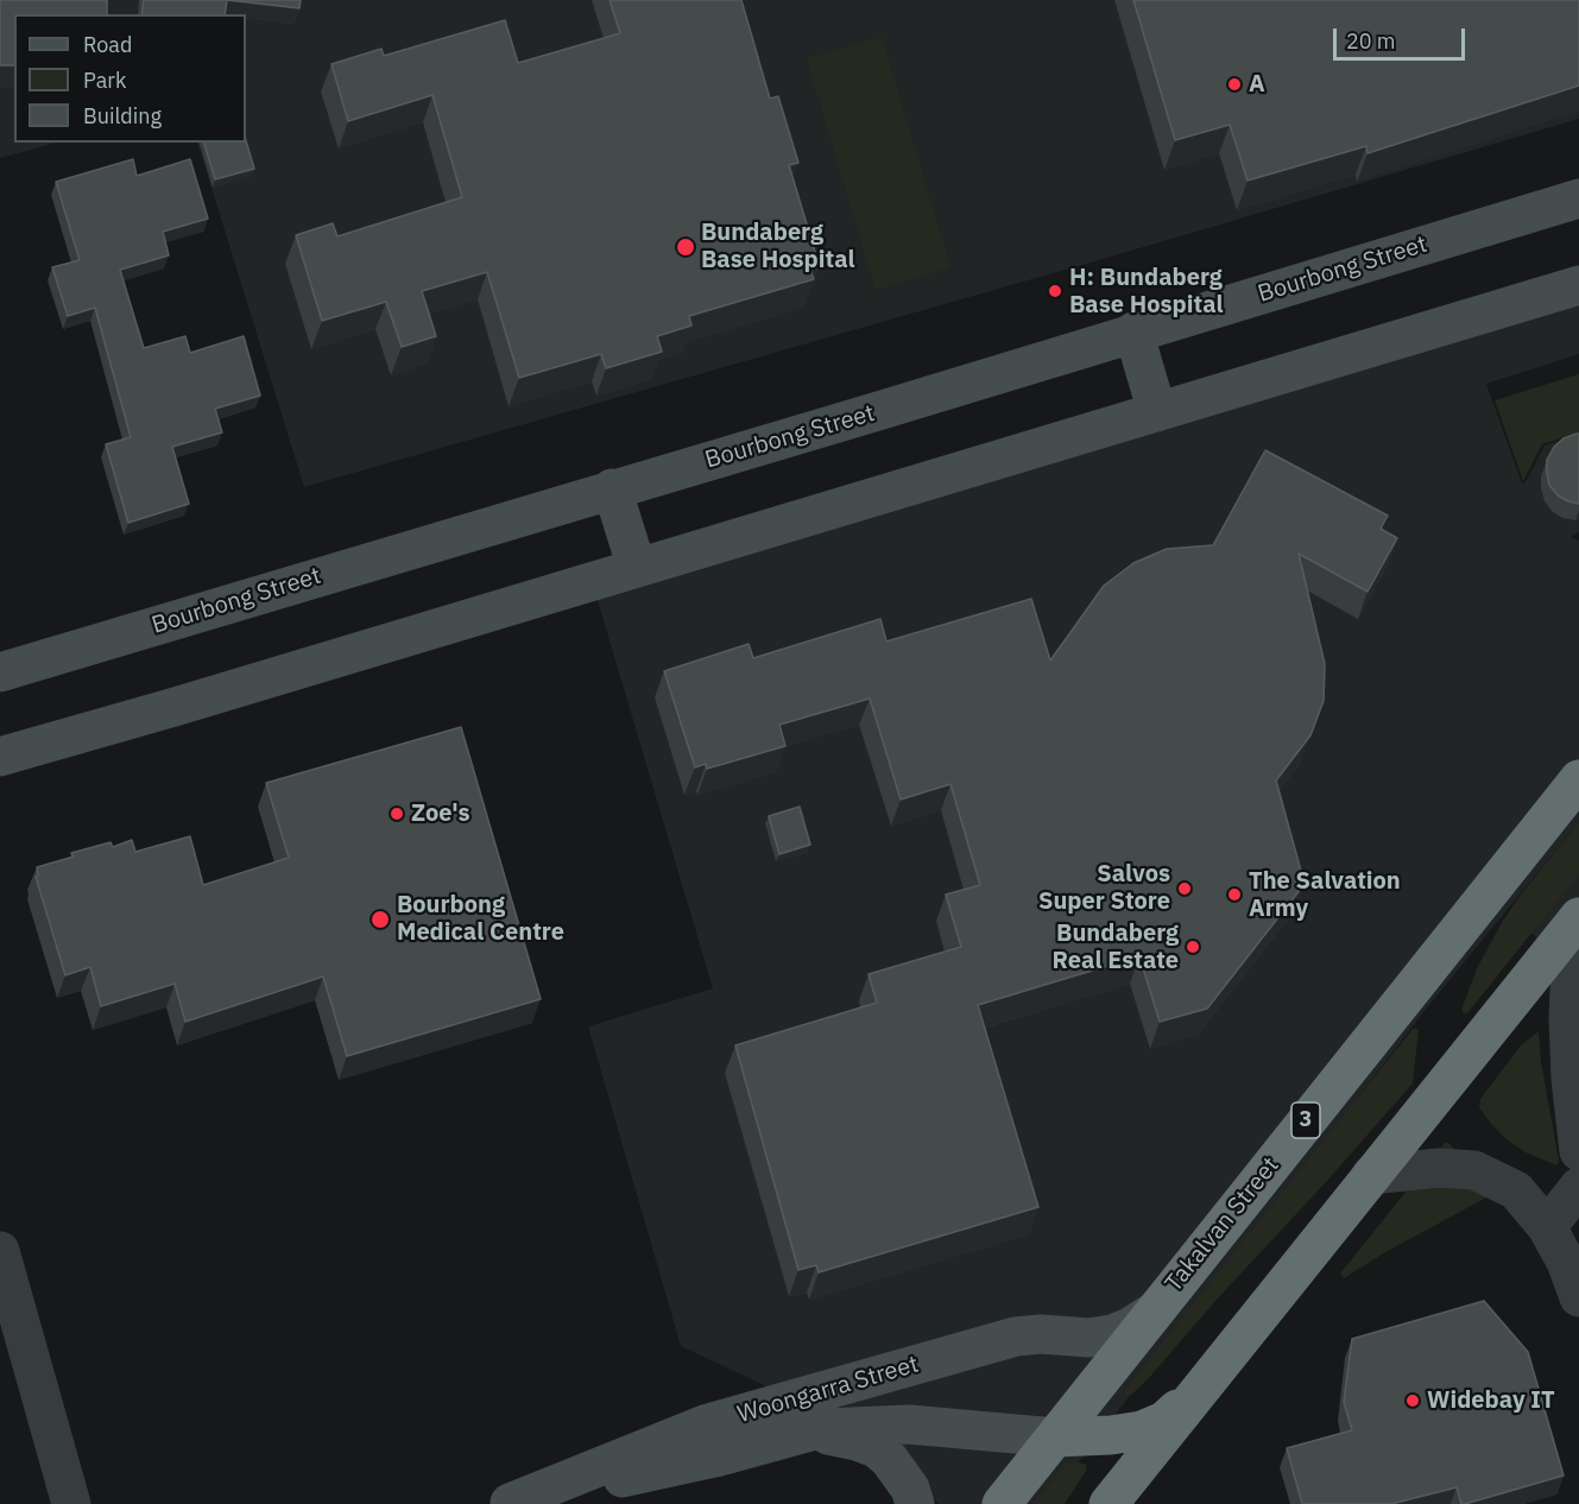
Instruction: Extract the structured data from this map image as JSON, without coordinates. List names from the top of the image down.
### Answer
{
  "streets": {
    "highway": ["3", "Takalvan Street"],
    "street": ["Bourbong Street", "Woongarra Street"]
  },
  "crossings": [
    ["Takalvan Street", "Woongarra Street"]
  ],
  "places": [
    "A",
    "Bundaberg Base Hospital",
    "H: Bundaberg Base Hospital",
    "Zoe's",
    "Salvos Super Store",
    "The Salvation Army",
    "Bourbong Medical Centre",
    "Bundaberg Real Estate",
    "Widebay IT"
  ],
  "legend": ["Road", "Park", "Building"],
  "scale_bar": "20 m"
}
